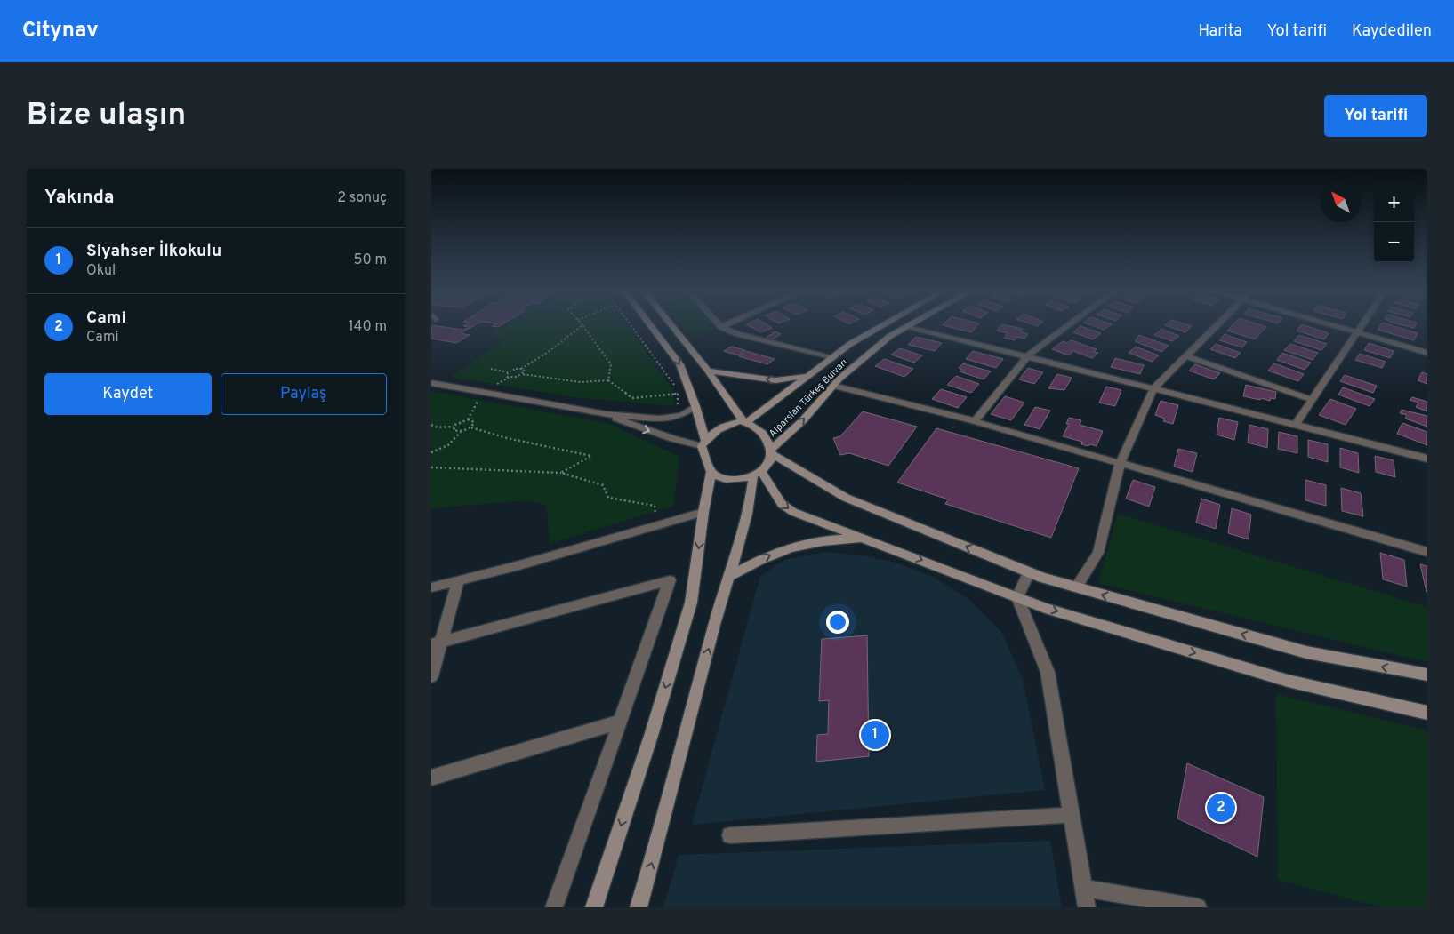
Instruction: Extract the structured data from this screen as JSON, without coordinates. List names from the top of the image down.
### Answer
{
  "streets": {
    "main road": ["Alparslan Türkeş Bulvarı"]
  },
  "north": "top left",
  "page": {
    "header": "Citynav",
    "nav": ["Harita", "Yol tarifi", "Kaydedilen"],
    "buttons": [
      "Yol tarifi",
      ["Kaydet", "Paylaş"]
    ],
    "title": "Bize ulaşın",
    "heading": ["Yakında", "2 sonuç"],
    "map_buttons": ["+", "−"],
    "list": [
      {
        "mark": "1",
        "name": "Siyahser İlkokulu",
        "note": "Okul",
        "value": "50 m"
      },
      {
        "mark": "2",
        "name": "Cami",
        "note": "Cami",
        "value": "140 m"
      }
    ],
    "pins": ["1", "2"]
  }
}
